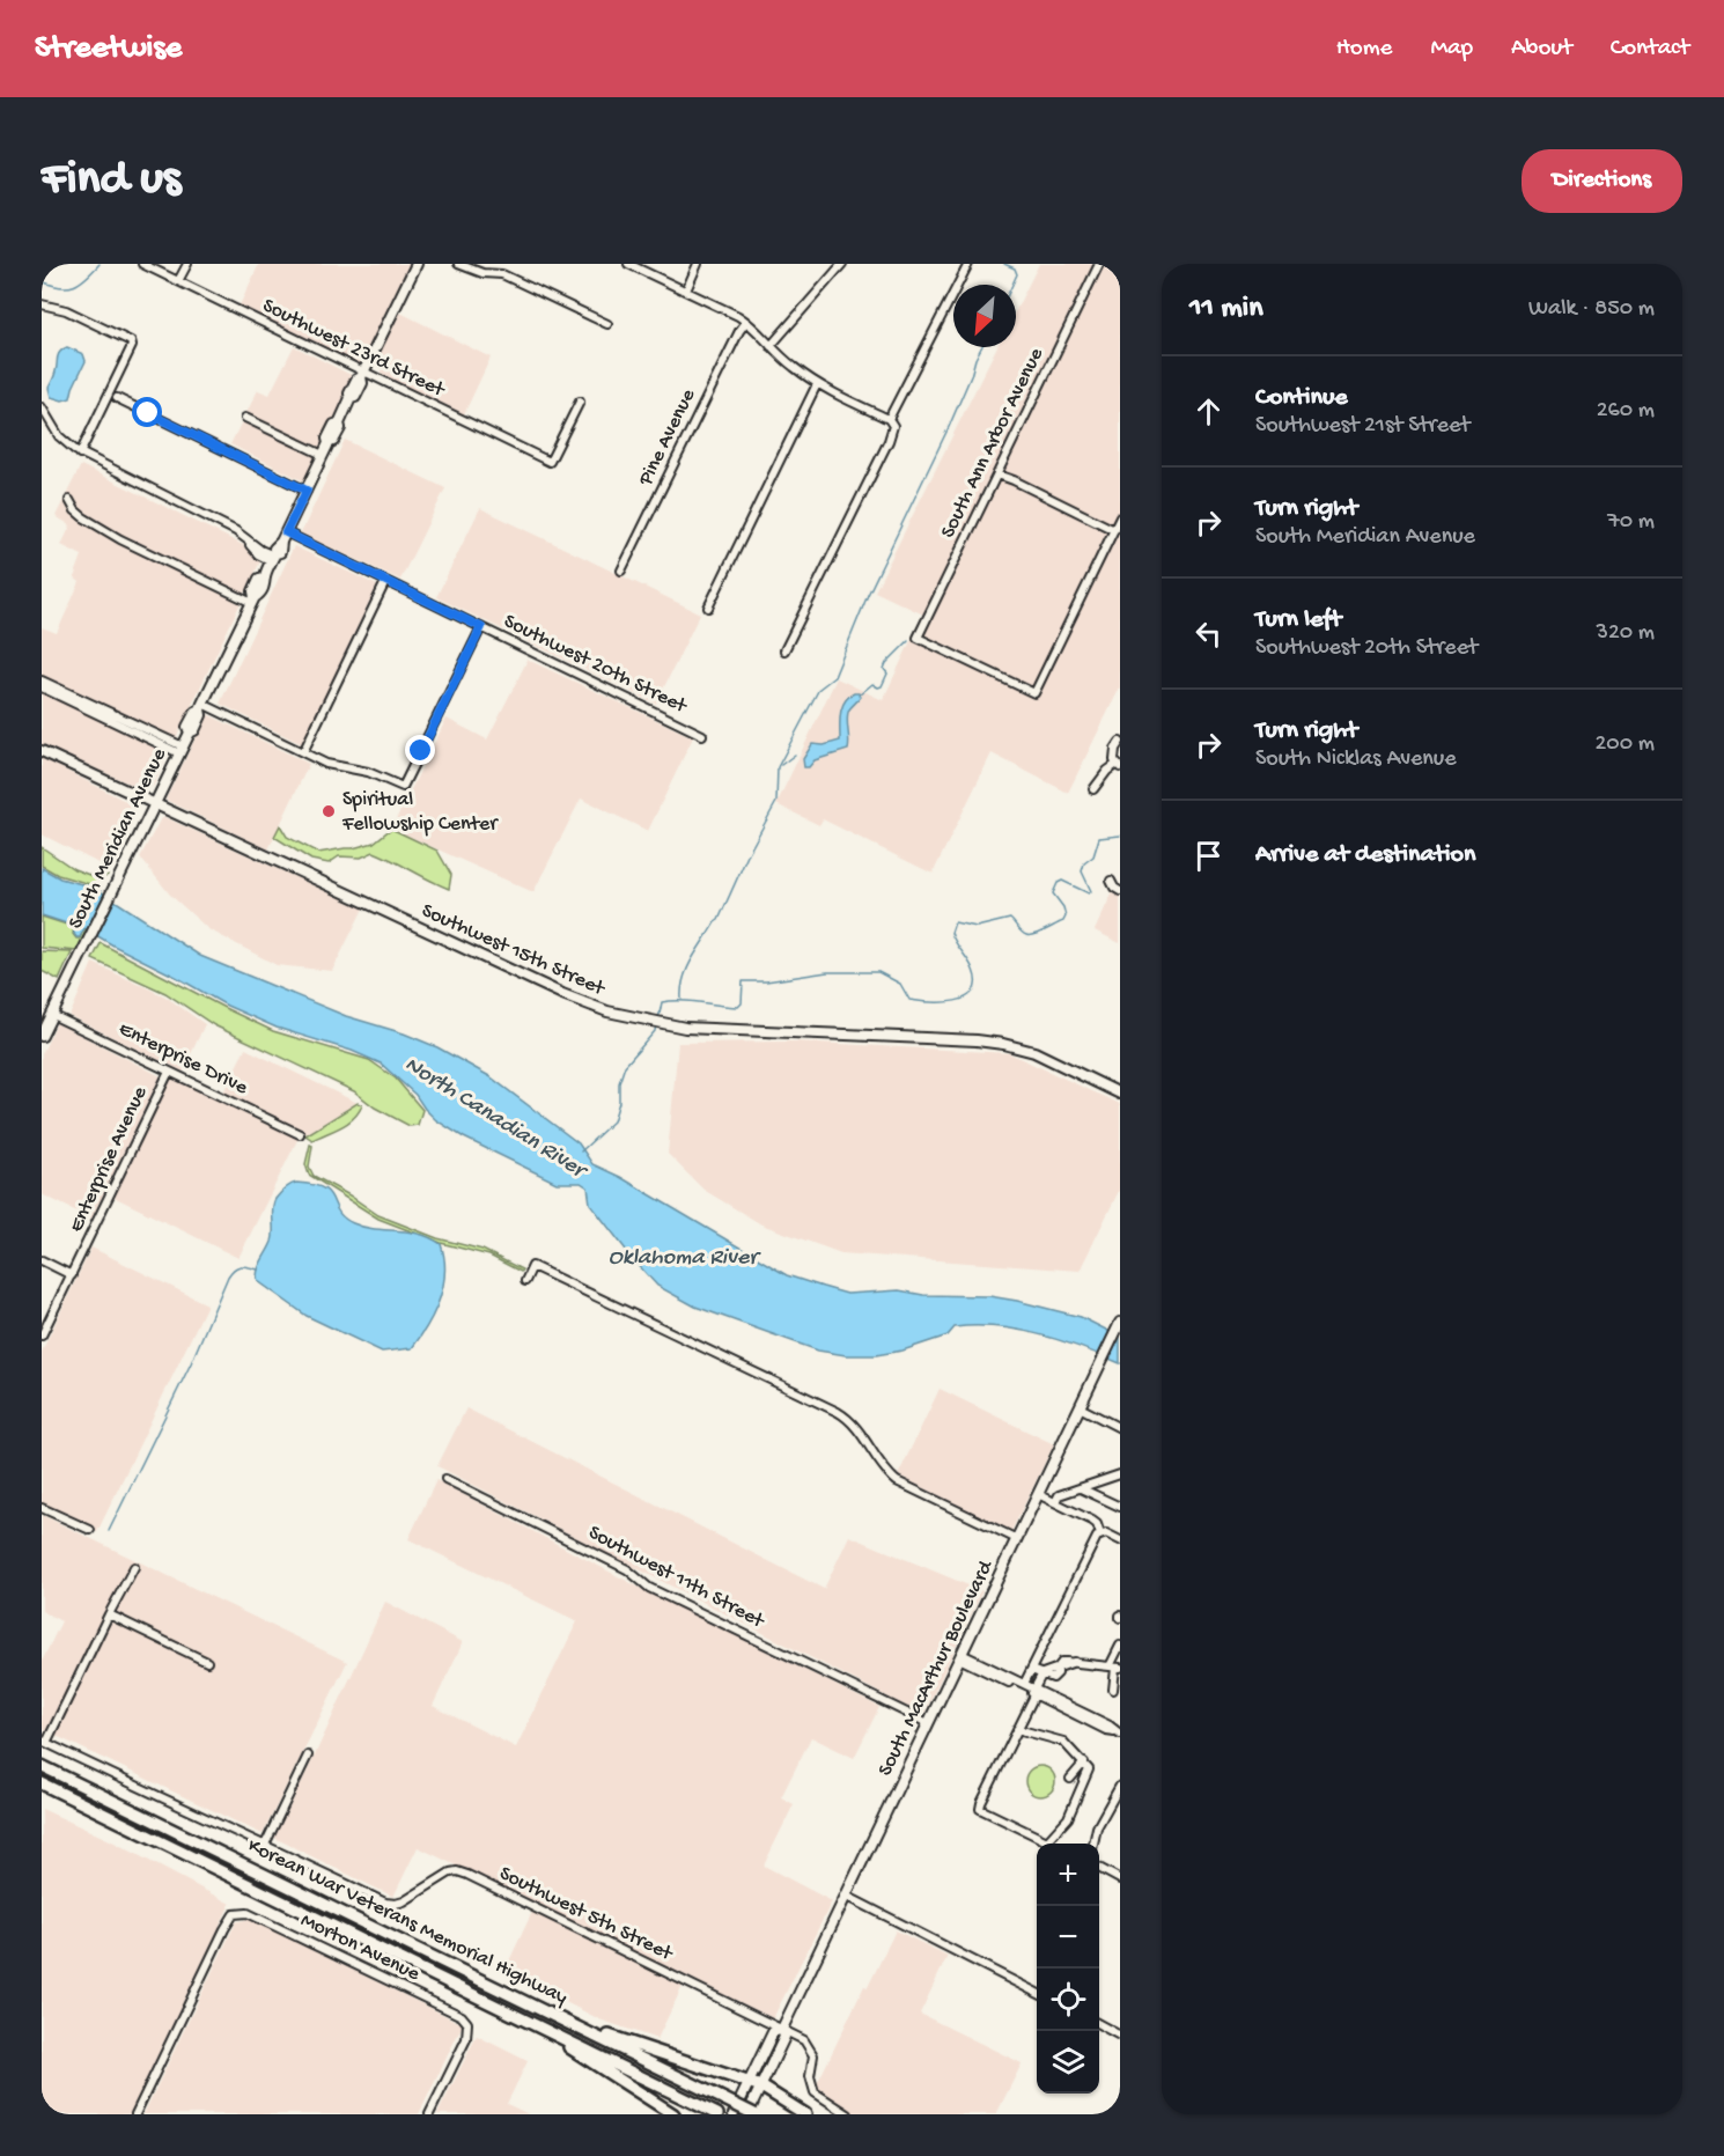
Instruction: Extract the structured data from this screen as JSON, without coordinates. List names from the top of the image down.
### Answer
{
  "streets": {
    "highway": ["Korean War Veterans Memorial Highway"],
    "main road": ["South Meridian Avenue", "Southwest 15th Street", "South MacArthur Boulevard"],
    "street": [
      "Southwest 23rd Street",
      "Pine Avenue",
      "South Ann Arbor Avenue",
      "Southwest 20th Street",
      "Enterprise Drive",
      "Enterprise Avenue",
      "Southwest 11th Street",
      "Southwest 5th Street",
      "Morton Avenue"
    ]
  },
  "crossings": [
    ["Southwest 23rd Street", "South Meridian Avenue"],
    ["Southwest 20th Street", "South Meridian Avenue"],
    ["South Meridian Avenue", "Southwest 15th Street"],
    ["South Meridian Avenue", "Enterprise Drive"],
    ["Enterprise Drive", "Enterprise Avenue"],
    ["Southwest 11th Street", "South MacArthur Boulevard"],
    ["South MacArthur Boulevard", "Southwest 5th Street"]
  ],
  "water": ["North Canadian River", "Oklahoma River"],
  "places": ["Spiritual Fellowship Center"],
  "north": "bottom left",
  "page": {
    "header": "Streetwise",
    "nav": [
      "Home",
      "Map",
      "About",
      "Contact"
    ],
    "buttons": "Directions",
    "title": "Find us",
    "heading": ["11 min", "Walk · 850 m"],
    "list": [
      ["Continue", "Southwest 21st Street", "260 m"],
      ["Turn right", "South Meridian Avenue", "70 m"],
      ["Turn left", "Southwest 20th Street", "320 m"],
      ["Turn right", "South Nicklas Avenue", "200 m"],
      "Arrive at destination"
    ],
    "map_buttons": ["+", "−"]
  }
}
